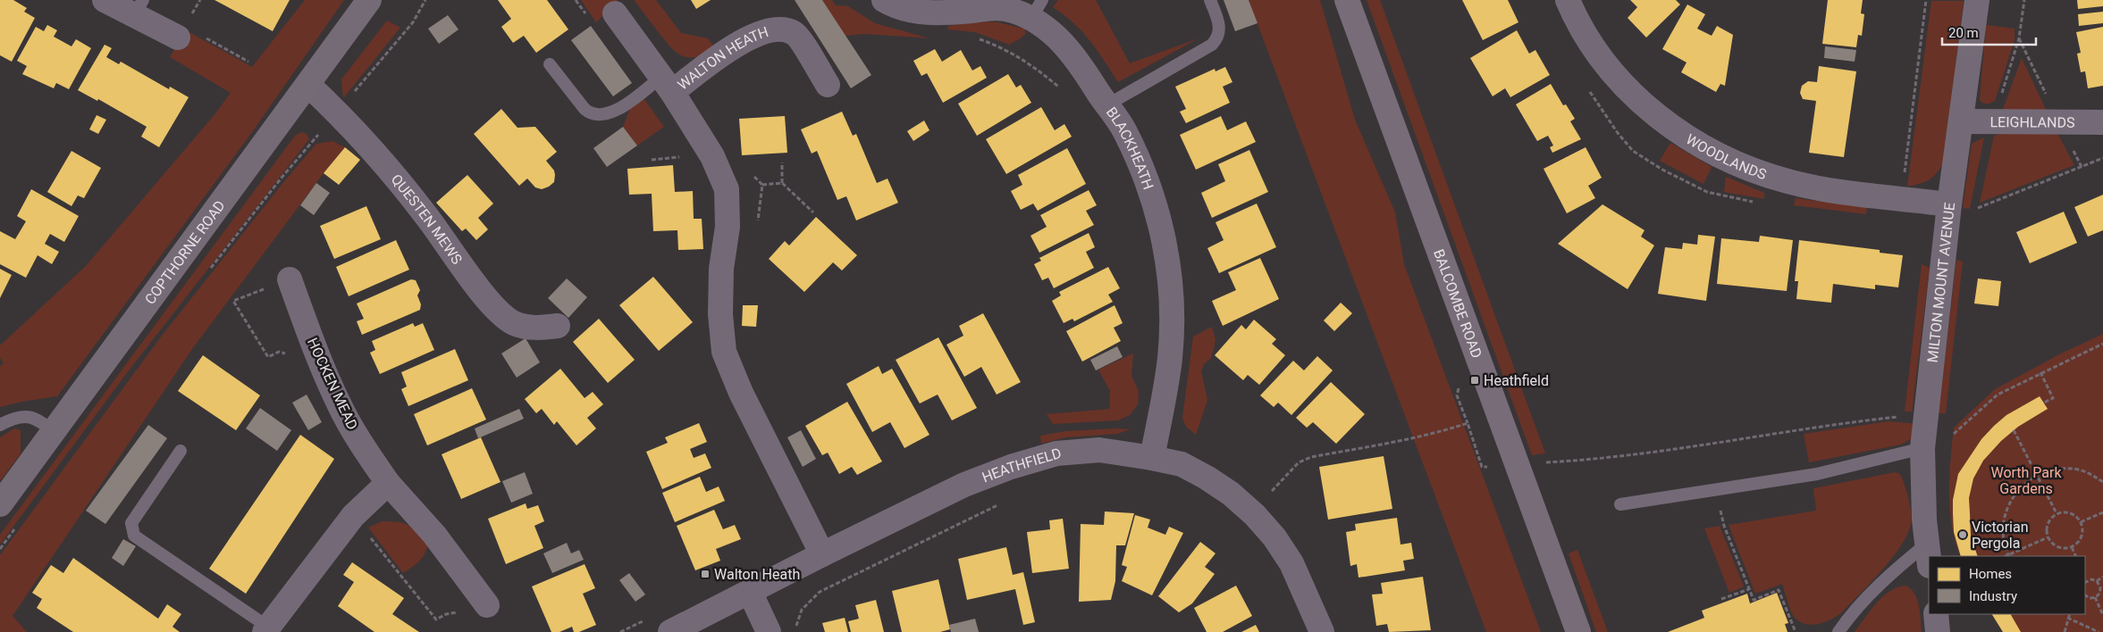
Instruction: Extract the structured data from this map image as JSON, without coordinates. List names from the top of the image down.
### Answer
{
  "streets": {
    "main road": ["COPTHORNE ROAD", "BALCOMBE ROAD"],
    "street": [
      "WALTON HEATH",
      "LEIGHLANDS",
      "BLACKHEATH",
      "WOODLANDS",
      "QUESTEN MEWS",
      "MILTON MOUNT AVENUE",
      "HOCKEN MEAD",
      "HEATHFIELD"
    ]
  },
  "crossings": [
    ["WALTON HEATH", "HEATHFIELD"],
    ["LEIGHLANDS", "MILTON MOUNT AVENUE"],
    ["BLACKHEATH", "HEATHFIELD"],
    ["WOODLANDS", "MILTON MOUNT AVENUE"],
    ["QUESTEN MEWS", "COPTHORNE ROAD"]
  ],
  "parks": ["Worth Park Gardens"],
  "places": {
    "transit": ["Heathfield", "Walton Heath"],
    "other": ["Victorian Pergola"]
  },
  "legend": ["Homes", "Industry"],
  "scale_bar": "20 m"
}
